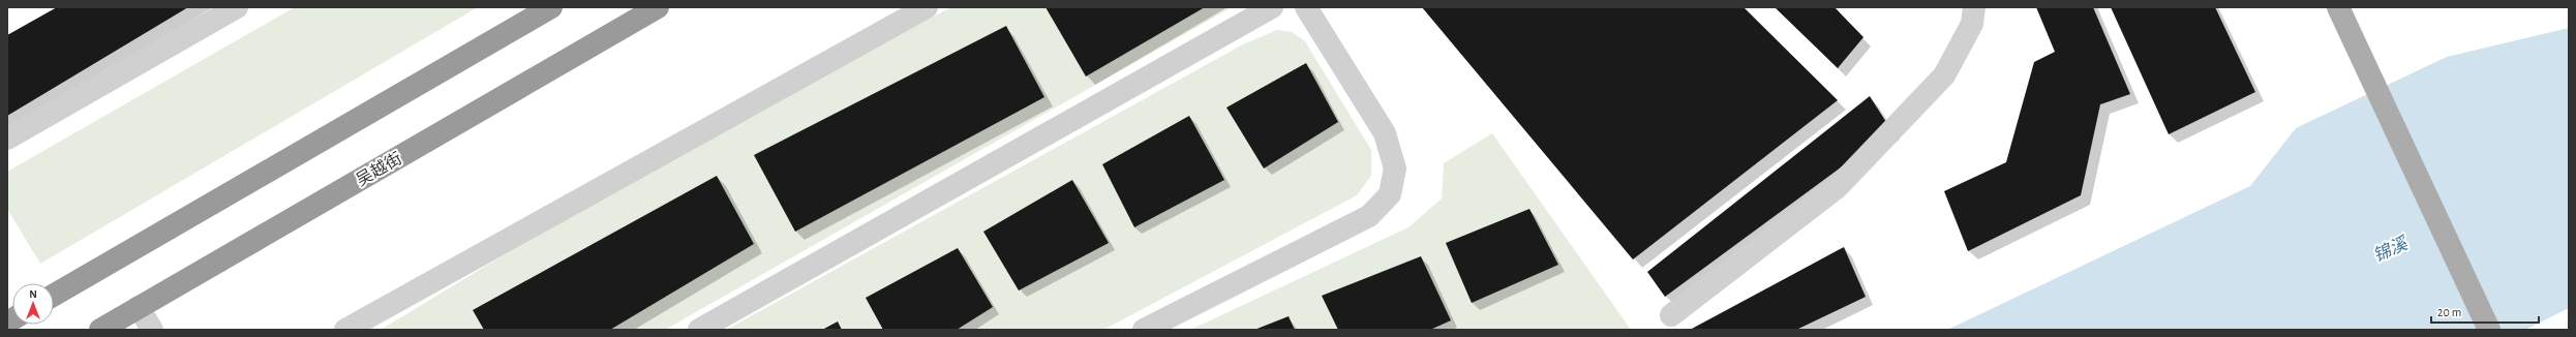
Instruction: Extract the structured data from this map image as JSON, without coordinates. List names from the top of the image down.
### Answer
{
  "streets": {
    "highway": ["吴越街"]
  },
  "water": ["锦溪"],
  "scale_bar": "20 m",
  "north": "top"
}
